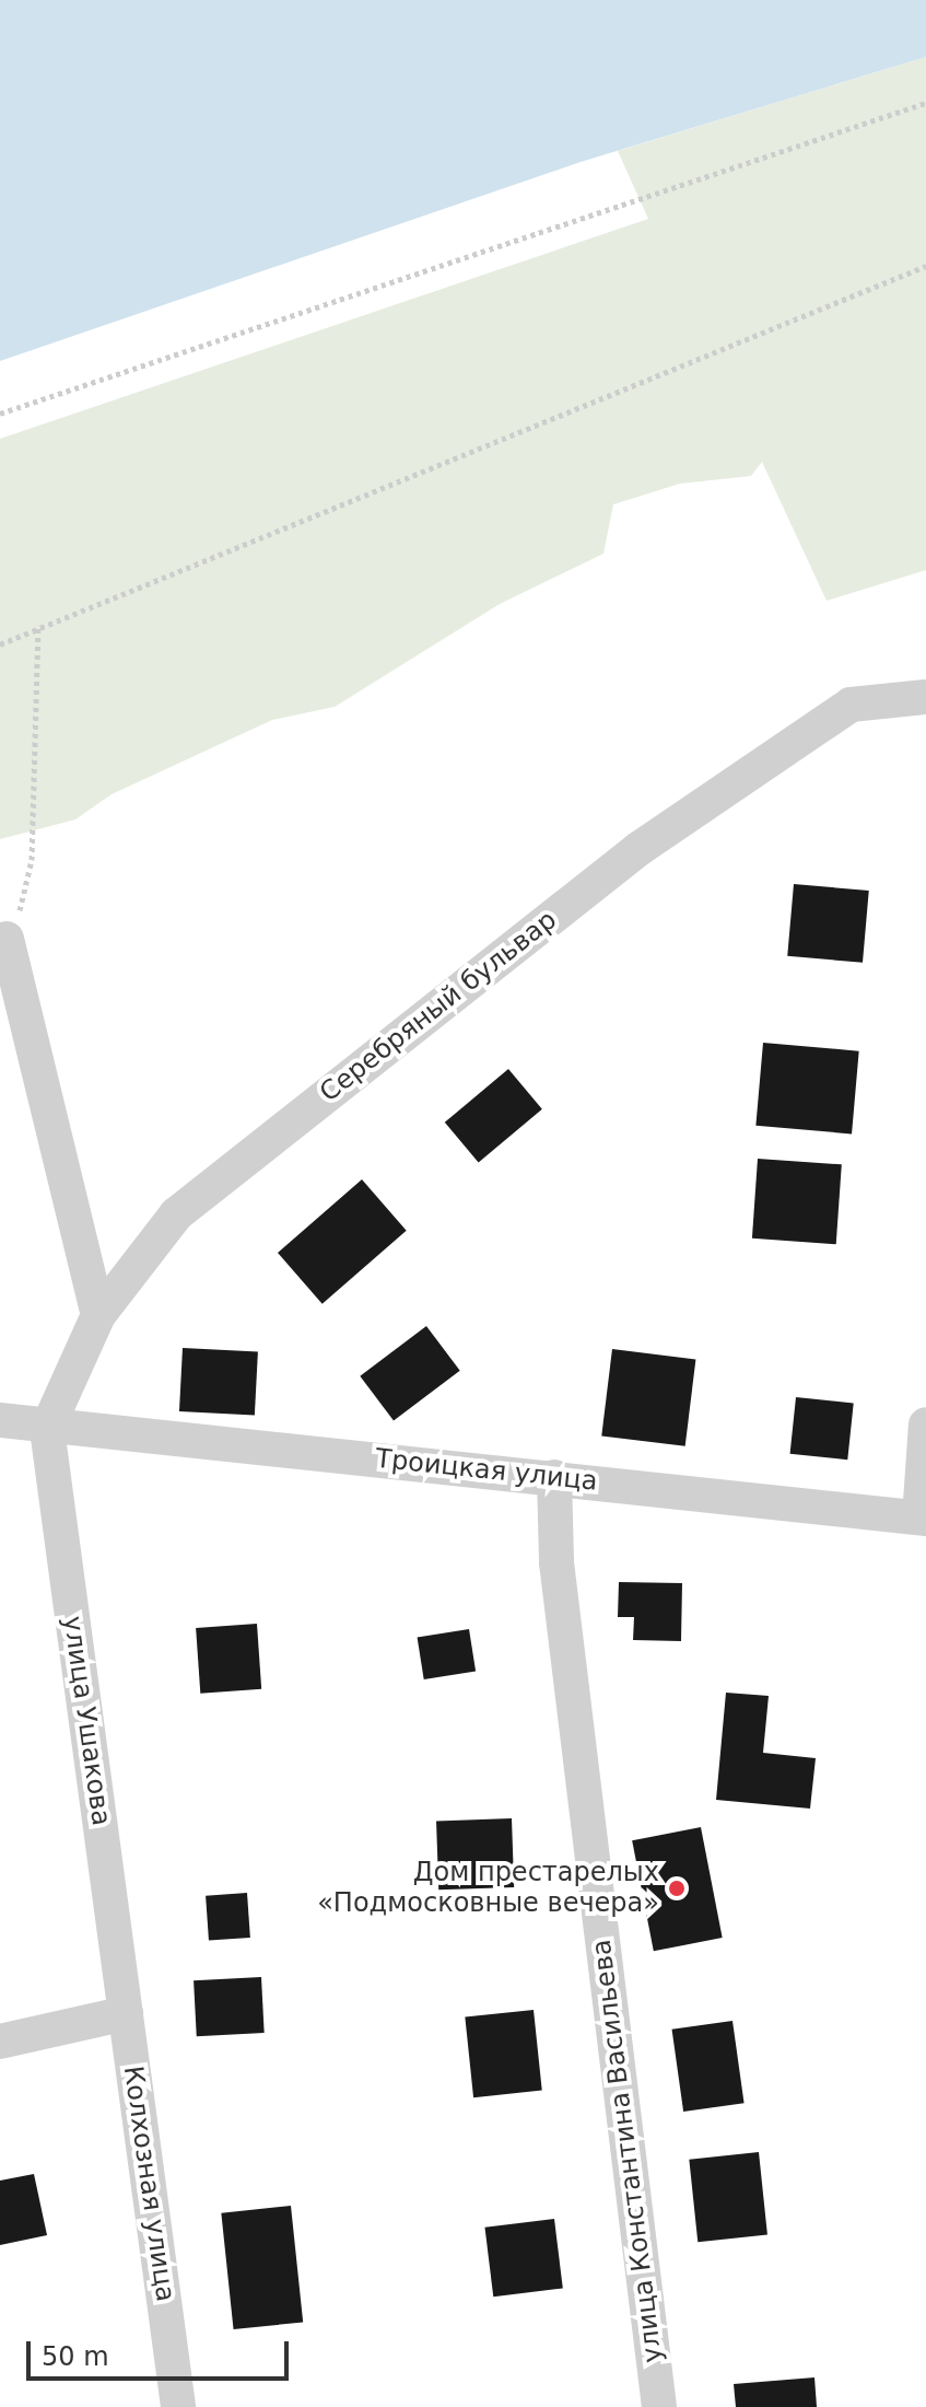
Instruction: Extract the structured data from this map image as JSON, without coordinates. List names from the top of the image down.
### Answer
{
  "streets": {
    "street": [
      "Серебряный бульвар",
      "Троицкая улица",
      "улица Ушакова",
      "улица Константина Васильева",
      "Колхозная улица"
    ]
  },
  "crossings": [
    ["Серебряный бульвар", "Троицкая улица"],
    ["Серебряный бульвар", "улица Ушакова"],
    ["Троицкая улица", "улица Ушакова"],
    ["Троицкая улица", "улица Константина Васильева"],
    ["улица Ушакова", "Колхозная улица"]
  ],
  "places": ["Дом престарелых «Подмосковные вечера»"],
  "scale_bar": "50 m"
}
